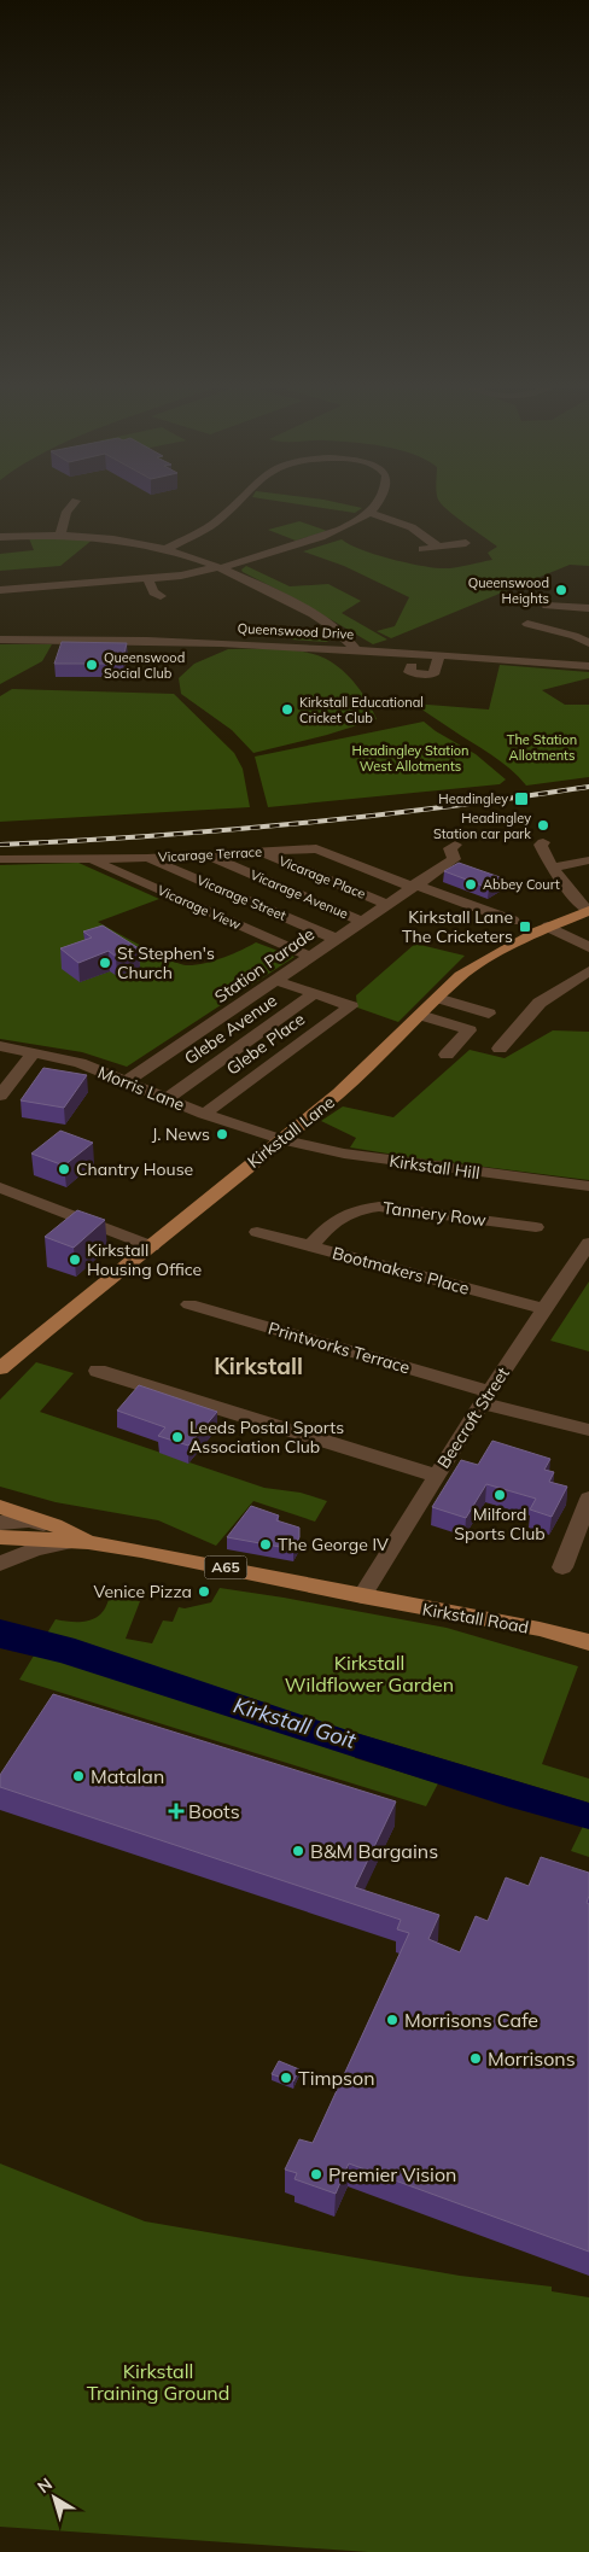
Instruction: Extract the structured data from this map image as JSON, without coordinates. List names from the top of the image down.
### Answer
{
  "streets": {
    "main road": ["Kirkstall Lane", "A65", "Kirkstall Road"],
    "street": [
      "Queenswood Drive",
      "Vicarage Terrace",
      "Vicarage Place",
      "Vicarage Avenue",
      "Vicarage Street",
      "Vicarage View",
      "Station Parade",
      "Glebe Avenue",
      "Glebe Place",
      "Morris Lane",
      "Kirkstall Hill",
      "Tannery Row",
      "Bootmakers Place",
      "Printworks Terrace",
      "Beecroft Street"
    ]
  },
  "crossings": [
    ["Vicarage Terrace", "Vicarage Place"],
    ["Vicarage Terrace", "Vicarage Avenue"],
    ["Vicarage Terrace", "Vicarage Street"],
    ["Vicarage Terrace", "Vicarage View"],
    ["Vicarage Terrace", "Station Parade"],
    ["Vicarage Place", "Station Parade"],
    ["Vicarage Avenue", "Station Parade"],
    ["Vicarage Street", "Station Parade"],
    ["Vicarage View", "Station Parade"],
    ["Station Parade", "Morris Lane"],
    ["Glebe Avenue", "Glebe Place"],
    ["Glebe Avenue", "Morris Lane"],
    ["Glebe Place", "Morris Lane"],
    ["Morris Lane", "Kirkstall Lane"],
    ["Morris Lane", "Kirkstall Hill"],
    ["Kirkstall Lane", "Kirkstall Hill"],
    ["Tannery Row", "Bootmakers Place"],
    ["Bootmakers Place", "Beecroft Street"],
    ["Printworks Terrace", "Beecroft Street"],
    ["Beecroft Street", "A65"],
    ["Beecroft Street", "Kirkstall Road"],
    ["A65", "Kirkstall Road"]
  ],
  "districts": ["Kirkstall"],
  "water": ["Kirkstall Goit"],
  "parks": [
    "The Station Allotments",
    "Headingley Station West Allotments",
    "Kirkstall Wildflower Garden",
    "Kirkstall Training Ground"
  ],
  "places": {
    "other": [
      "Queenswood Heights",
      "Queenswood Social Club",
      "Kirkstall Educational Cricket Club",
      "Headingley Station car park",
      "Abbey Court",
      "St Stephen's Church",
      "J. News",
      "Chantry House",
      "Kirkstall Housing Office",
      "Leeds Postal Sports Association Club",
      "Milford Sports Club",
      "The George IV",
      "Venice Pizza",
      "Matalan",
      "B&M Bargains",
      "Morrisons Cafe",
      "Morrisons",
      "Timpson",
      "Premier Vision"
    ],
    "transit": ["Headingley", "Kirkstall Lane The Cricketers"],
    "health": ["Boots"]
  },
  "north": "top left"
}
